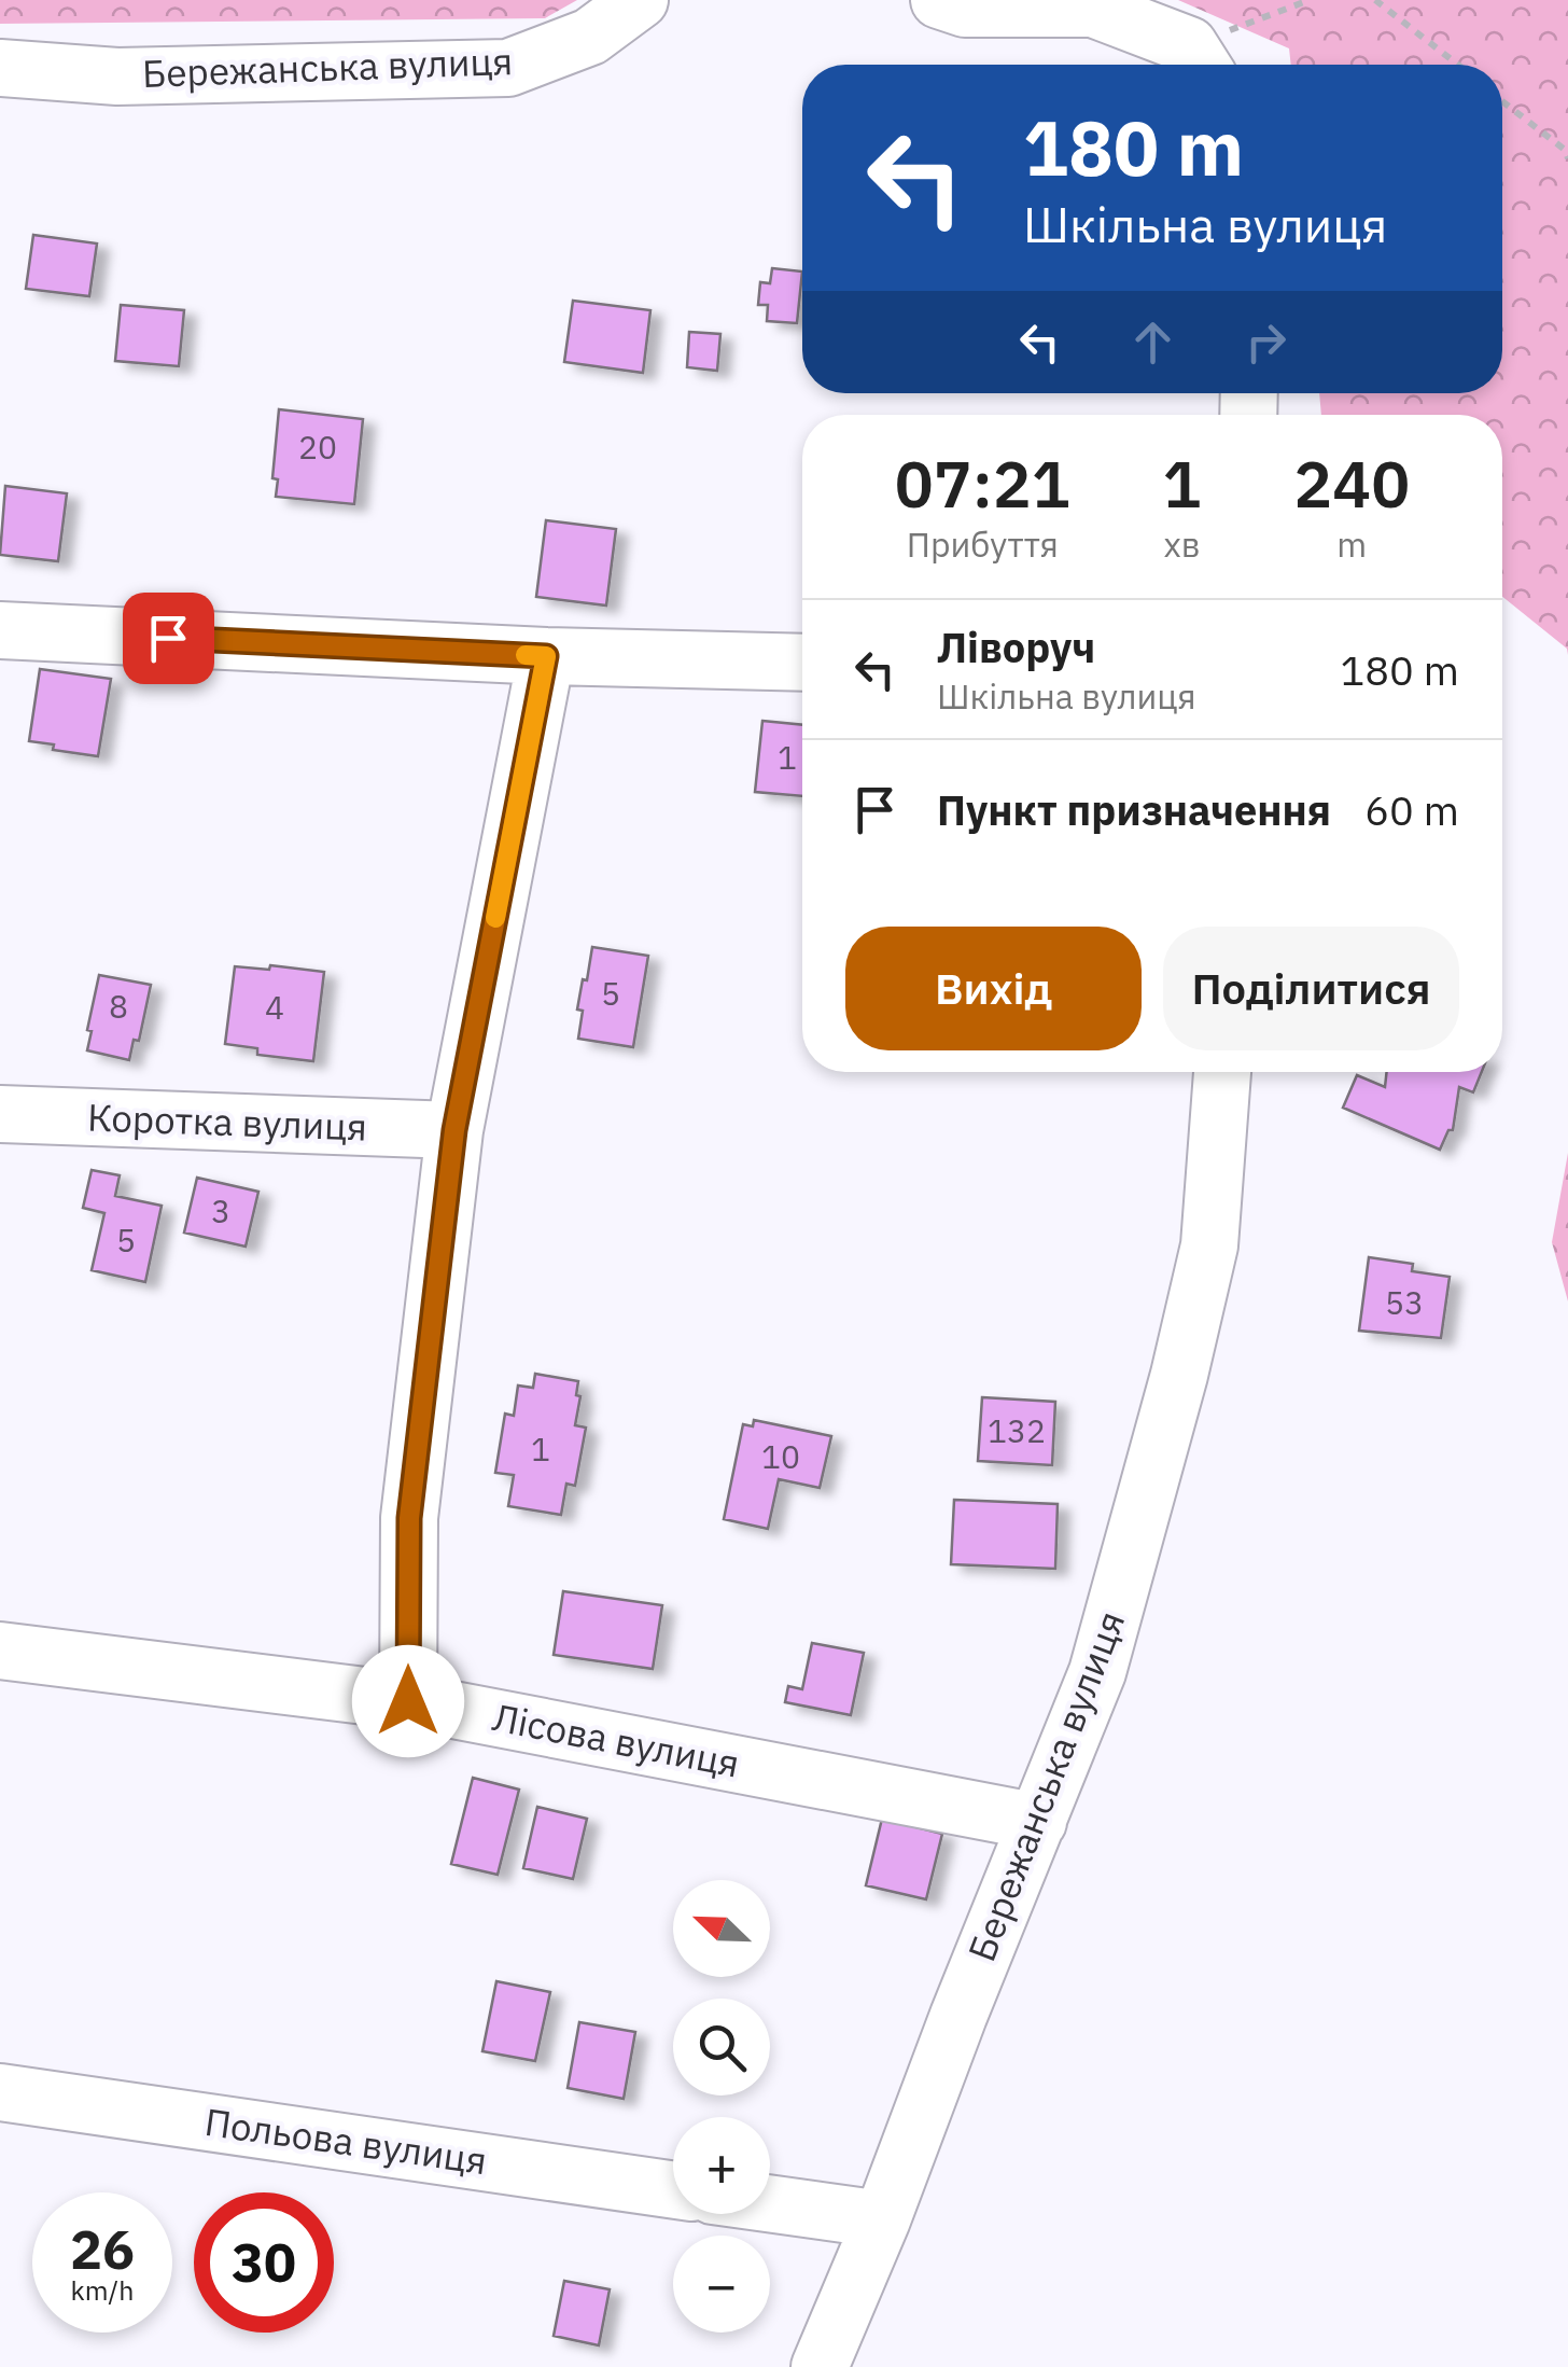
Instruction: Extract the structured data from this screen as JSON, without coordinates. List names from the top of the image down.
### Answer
{
  "streets": {
    "street": [
      "Бережанська вулиця",
      "Коротка вулиця",
      "Лісова вулиця",
      "Польова вулиця"
    ]
  },
  "crossings": [
    ["Бережанська вулиця", "Лісова вулиця"]
  ],
  "house_numbers": [
    "20",
    "1",
    "5",
    "8",
    "4",
    "3",
    "5",
    "53",
    "132",
    "1",
    "10"
  ],
  "north": "top left",
  "page": {
    "turn": ["180 m", "Шкільна вулиця"],
    "eta": [
      "07:21",
      "Прибуття",
      "1",
      "хв",
      "240",
      "m"
    ],
    "list": [
      {
        "name": "Ліворуч",
        "note": "Шкільна вулиця",
        "value": "180 m"
      },
      {
        "name": "Пункт призначення",
        "value": "60 m"
      }
    ],
    "buttons": ["Вихід", "Поділитися"],
    "map_buttons": ["+", "−"],
    "speed": "26 km/h",
    "limit": "30"
  }
}
